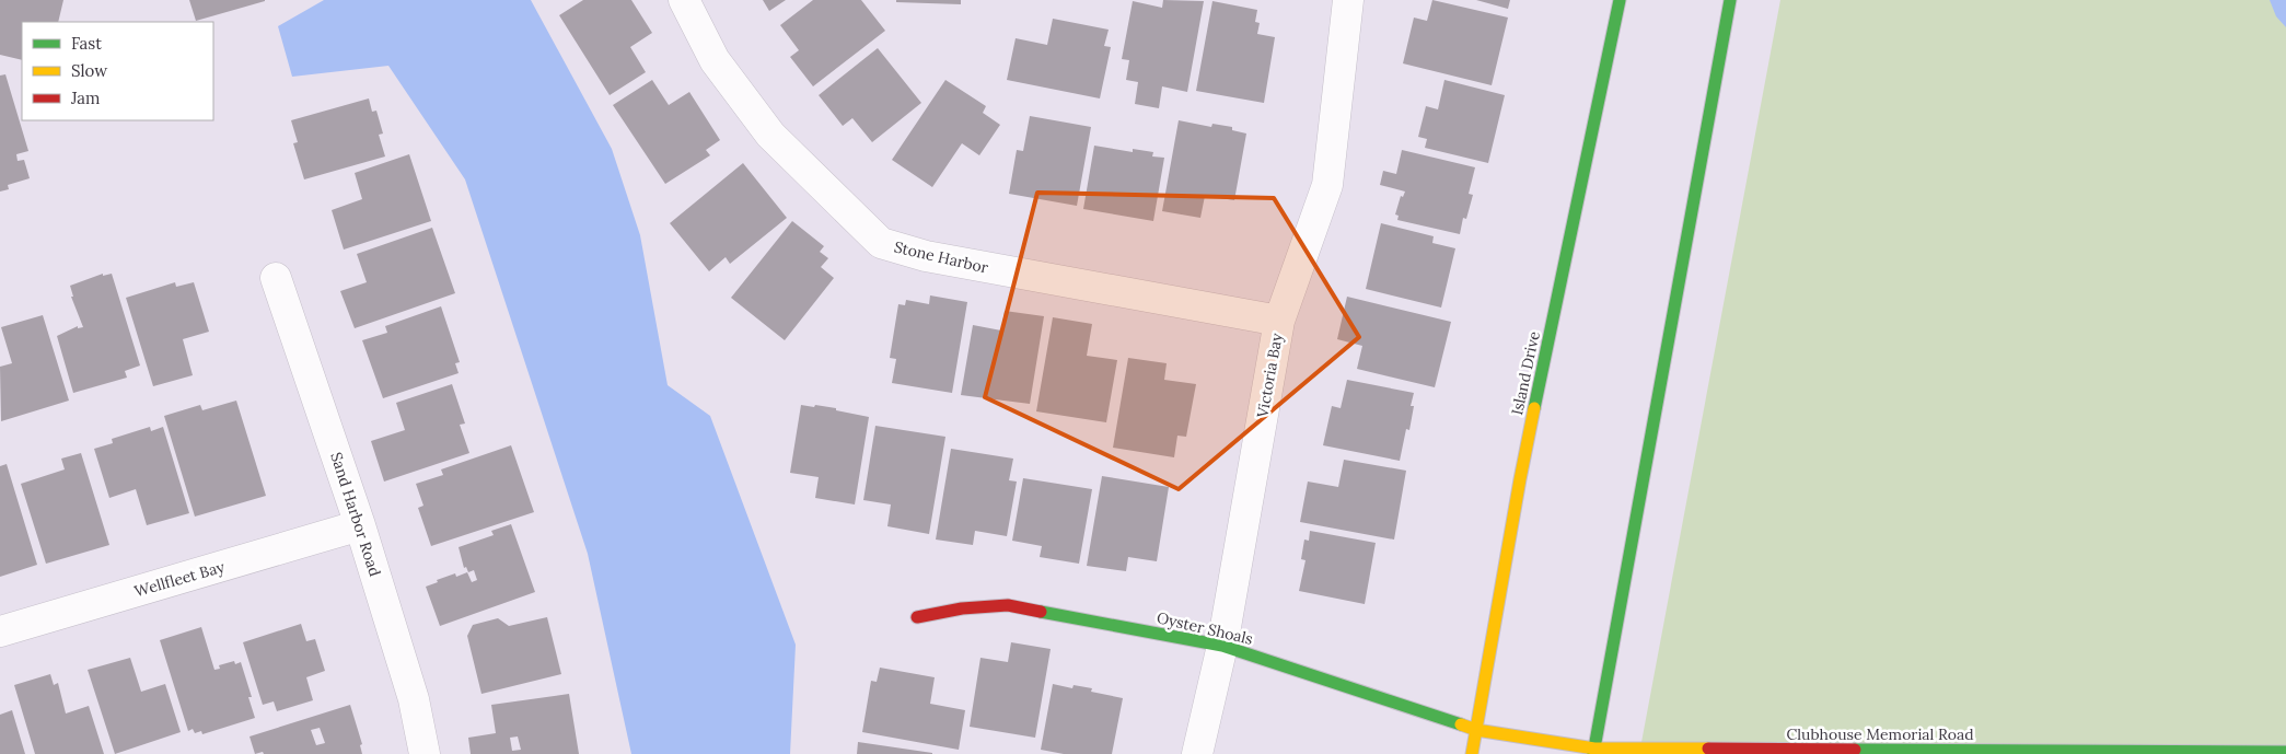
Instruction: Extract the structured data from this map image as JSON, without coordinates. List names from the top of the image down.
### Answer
{
  "streets": {
    "main road": ["Island Drive", "Oyster Shoals", "Clubhouse Memorial Road"],
    "street": [
      "Stone Harbor",
      "Victoria Bay",
      "Sand Harbor Road",
      "Wellfleet Bay"
    ]
  },
  "crossings": [
    ["Stone Harbor", "Victoria Bay"],
    ["Island Drive", "Oyster Shoals"],
    ["Island Drive", "Clubhouse Memorial Road"],
    ["Victoria Bay", "Oyster Shoals"],
    ["Sand Harbor Road", "Wellfleet Bay"],
    ["Oyster Shoals", "Clubhouse Memorial Road"]
  ],
  "legend": ["Fast", "Slow", "Jam"]
}
